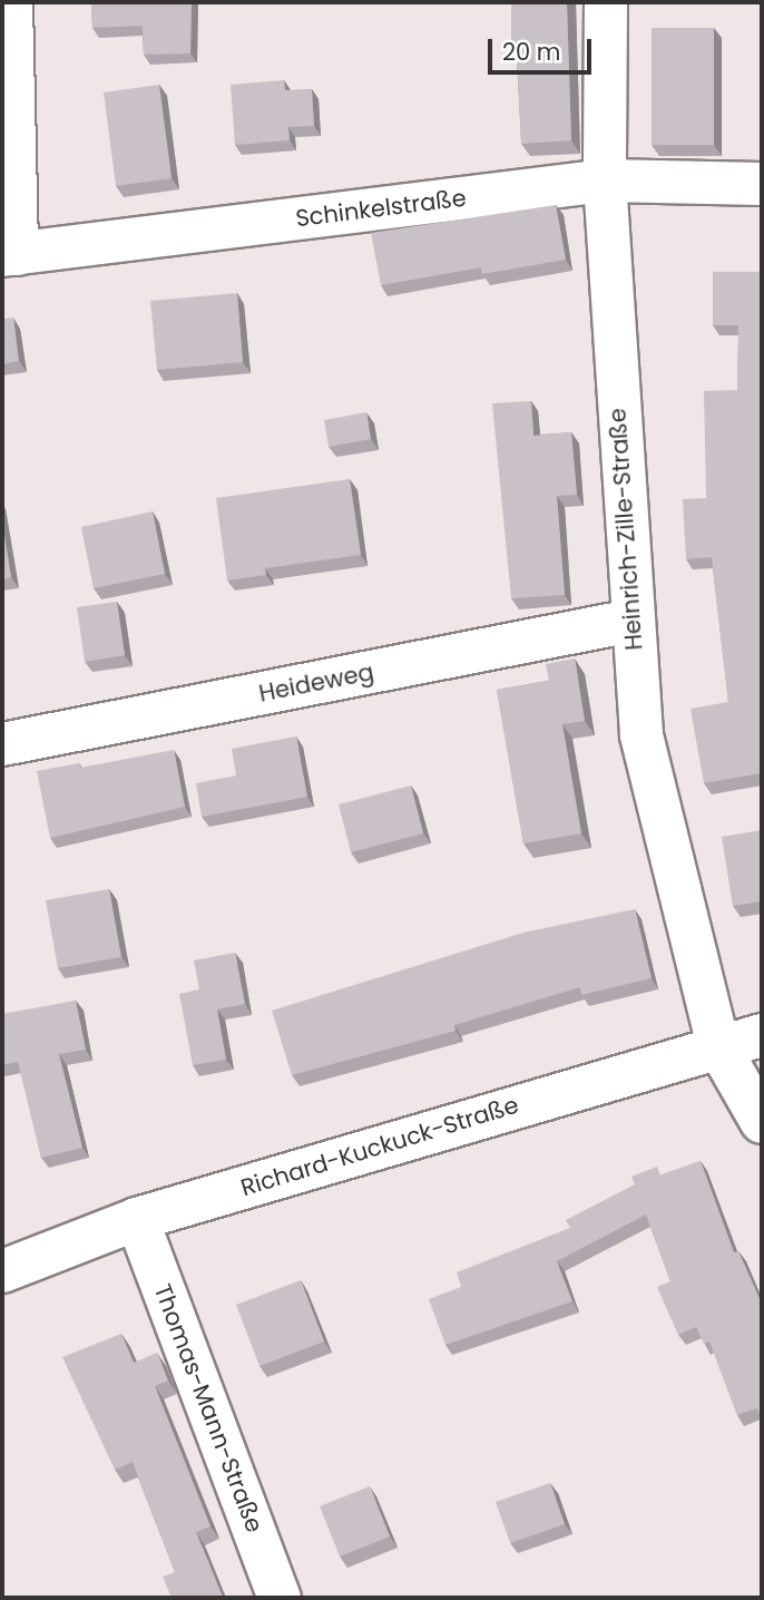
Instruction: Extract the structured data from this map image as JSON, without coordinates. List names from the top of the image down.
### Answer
{
  "streets": {
    "street": [
      "Schinkelstraße",
      "Heinrich-Zille-Straße",
      "Heideweg",
      "Richard-Kuckuck-Straße",
      "Thomas-Mann-Straße"
    ]
  },
  "crossings": [
    ["Schinkelstraße", "Heinrich-Zille-Straße"],
    ["Heinrich-Zille-Straße", "Heideweg"],
    ["Heinrich-Zille-Straße", "Richard-Kuckuck-Straße"],
    ["Richard-Kuckuck-Straße", "Thomas-Mann-Straße"]
  ],
  "scale_bar": "20 m"
}
